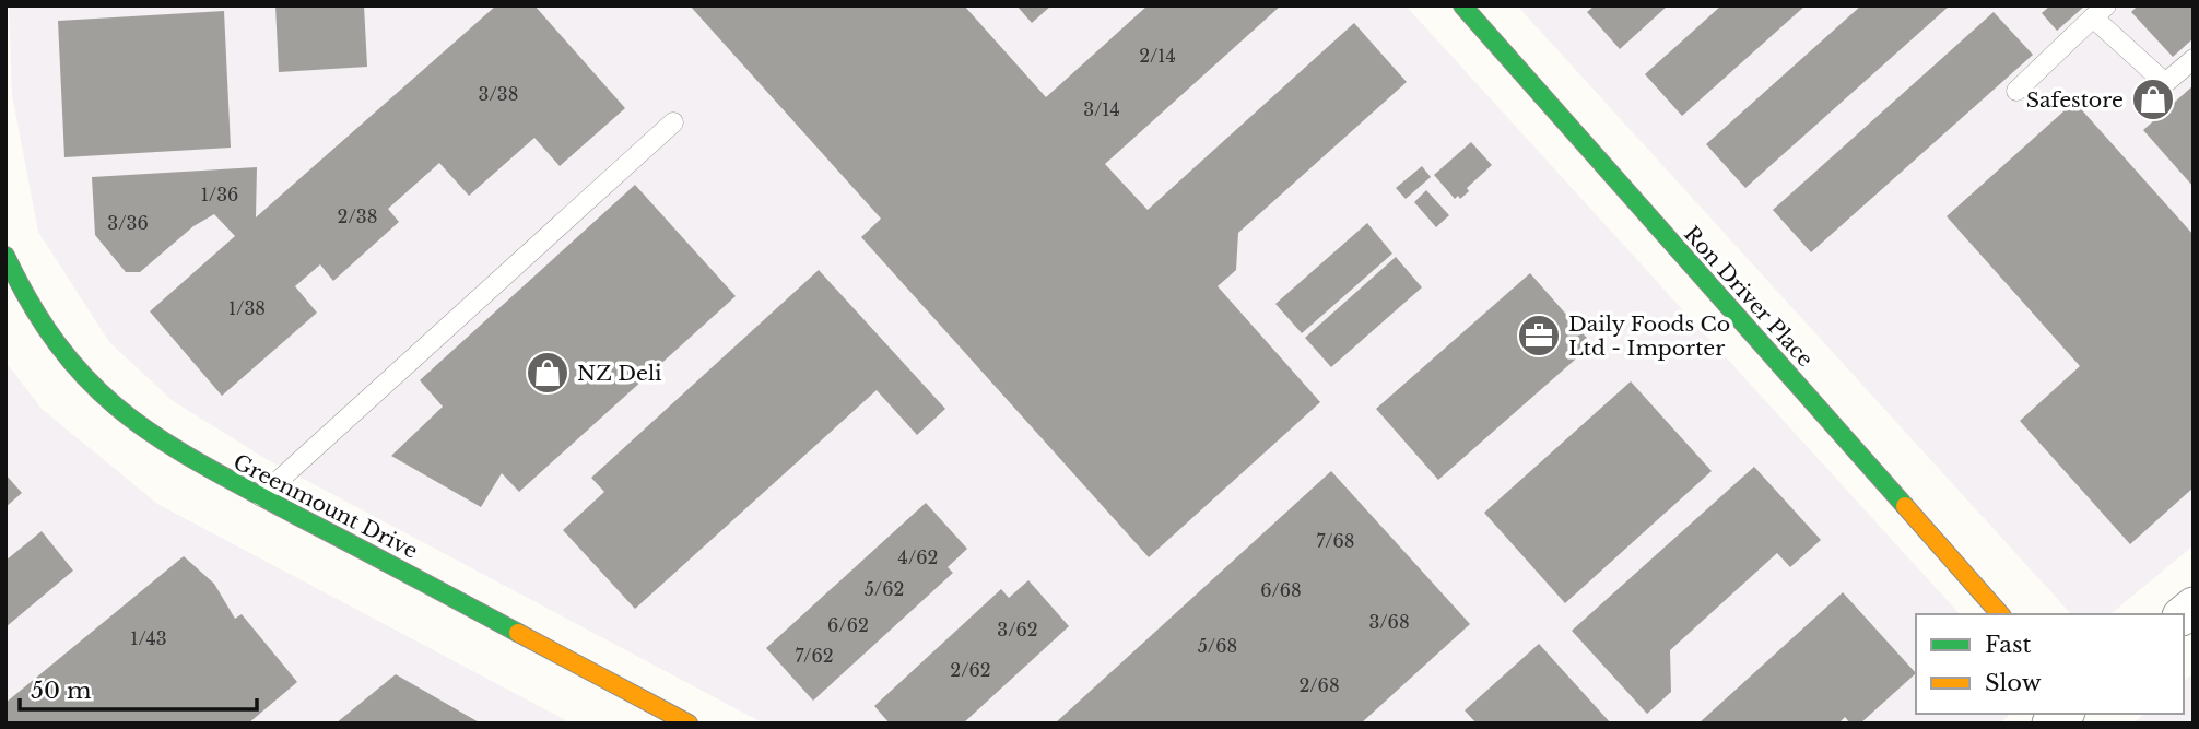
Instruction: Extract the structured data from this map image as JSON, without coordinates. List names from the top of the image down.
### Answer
{
  "streets": {
    "street": ["Ron Driver Place", "Greenmount Drive"]
  },
  "places": {
    "shop": ["Safestore", "NZ Deli"],
    "office": ["Daily Foods Co Ltd - Importer"]
  },
  "house_numbers": [
    "2/14",
    "3/38",
    "3/14",
    "1/36",
    "2/38",
    "3/36",
    "1/38",
    "7/68",
    "4/62",
    "5/62",
    "6/68",
    "3/68",
    "6/62",
    "3/62",
    "1/43",
    "5/68",
    "7/62",
    "2/62",
    "2/68"
  ],
  "legend": ["Fast", "Slow"],
  "scale_bar": "50 m"
}
